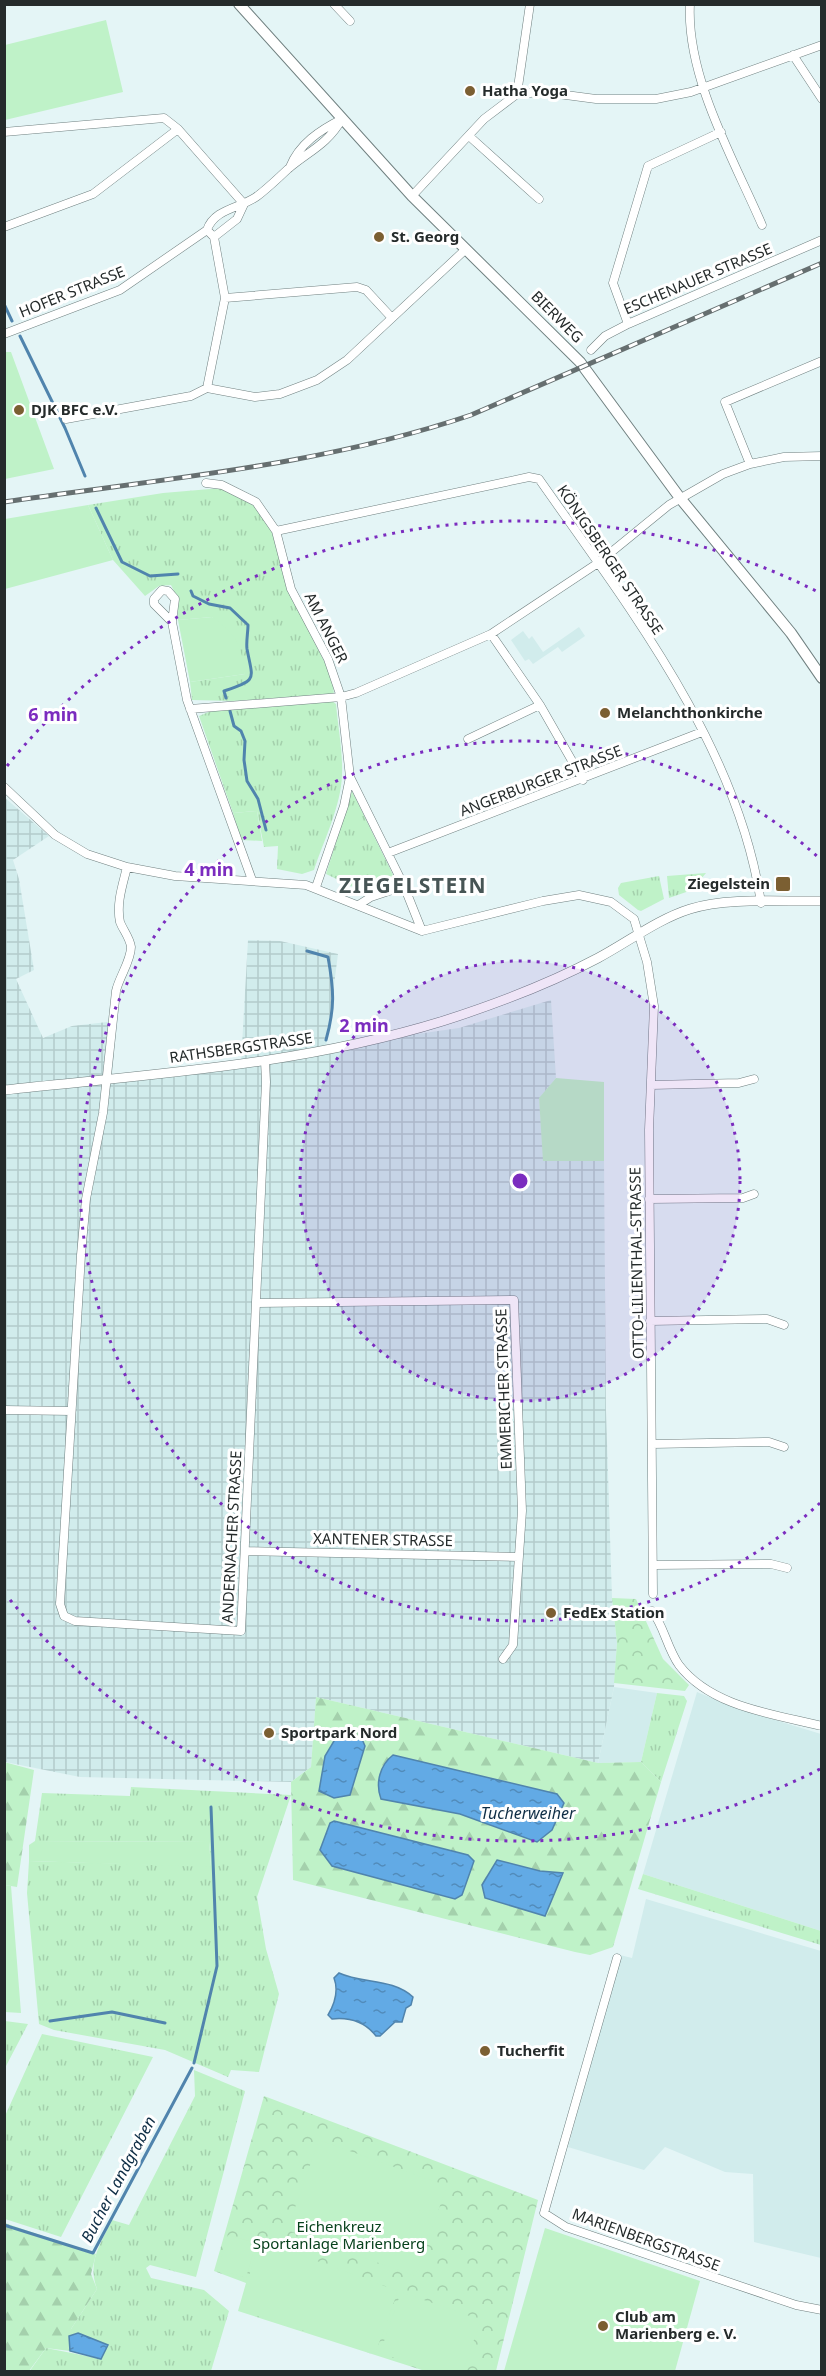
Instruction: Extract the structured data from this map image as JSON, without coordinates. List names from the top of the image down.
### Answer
{
  "streets": {
    "main road": ["BIERWEG"],
    "street": [
      "ESCHENAUER STRASSE",
      "HOFER STRASSE",
      "KÖNIGSBERGER STRASSE",
      "AM ANGER",
      "ANGERBURGER STRASSE",
      "RATHSBERGSTRASSE",
      "OTTO-LILIENTHAL-STRASSE",
      "EMMERICHER STRASSE",
      "ANDERNACHER STRASSE",
      "XANTENER STRASSE",
      "MARIENBERGSTRASSE"
    ]
  },
  "crossings": [
    ["HOFER STRASSE", "BIERWEG"],
    ["KÖNIGSBERGER STRASSE", "AM ANGER"],
    ["KÖNIGSBERGER STRASSE", "ANGERBURGER STRASSE"],
    ["KÖNIGSBERGER STRASSE", "RATHSBERGSTRASSE"],
    ["AM ANGER", "ANGERBURGER STRASSE"],
    ["RATHSBERGSTRASSE", "OTTO-LILIENTHAL-STRASSE"],
    ["RATHSBERGSTRASSE", "ANDERNACHER STRASSE"],
    ["EMMERICHER STRASSE", "ANDERNACHER STRASSE"],
    ["EMMERICHER STRASSE", "XANTENER STRASSE"],
    ["ANDERNACHER STRASSE", "XANTENER STRASSE"]
  ],
  "districts": ["ZIEGELSTEIN"],
  "water": ["Tucherweiher", "Bucher Landgraben"],
  "parks": ["Eichenkreuz Sportanlage Marienberg"],
  "places": {
    "other": [
      "Hatha Yoga",
      "St. Georg",
      "DJK BFC e.V.",
      "Melanchthonkirche",
      "FedEx Station",
      "Sportpark Nord",
      "Tucherfit",
      "Club am Marienberg e. V."
    ],
    "transit": ["Ziegelstein"]
  },
  "rings": ["6 min", "4 min", "2 min"]
}
